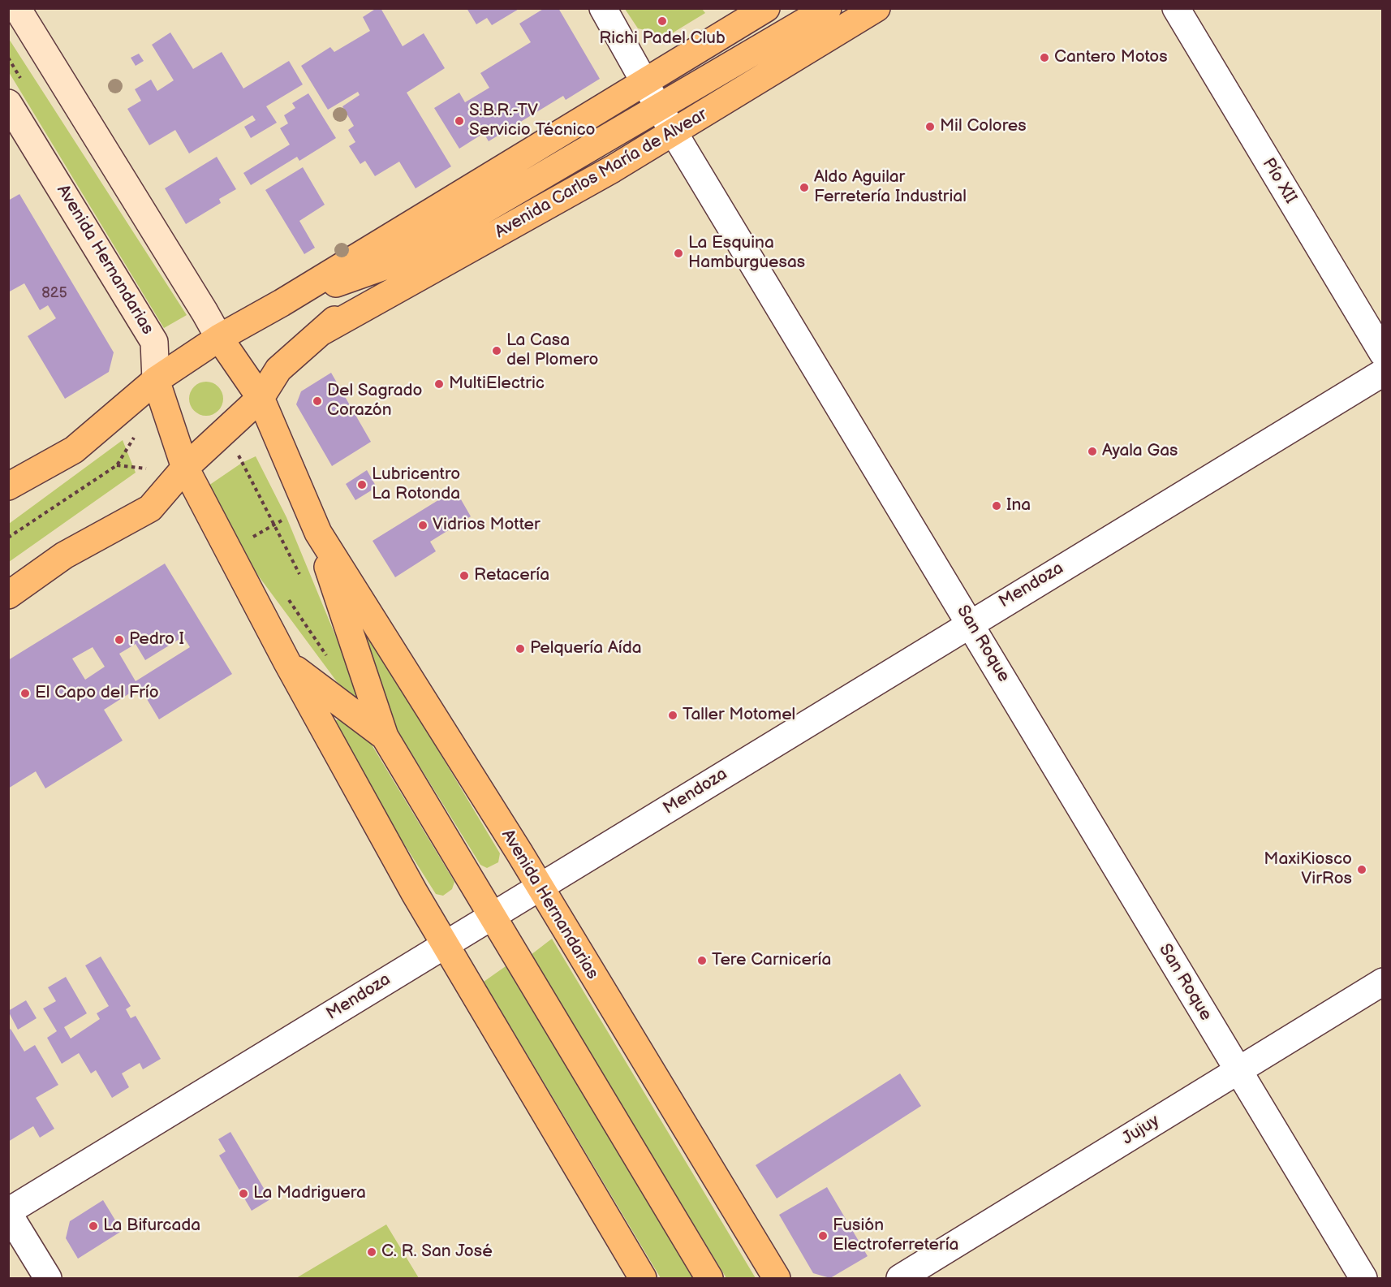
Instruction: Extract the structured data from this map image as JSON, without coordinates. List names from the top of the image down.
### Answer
{
  "streets": {
    "main road": ["Avenida Carlos María de Alvear", "Avenida Hernandarias"],
    "street": [
      "Pío XII",
      "Mendoza",
      "San Roque",
      "Jujuy"
    ]
  },
  "crossings": [
    ["Avenida Carlos María de Alvear", "Avenida Hernandarias"],
    ["Avenida Carlos María de Alvear", "San Roque"],
    ["Avenida Hernandarias", "Mendoza"],
    ["Mendoza", "San Roque"],
    ["San Roque", "Jujuy"]
  ],
  "places": [
    "Richi Padel Club",
    "Cantero Motos",
    "S.B.R.-TV Servicio Técnico",
    "Mil Colores",
    "Aldo Aguilar Ferretería Industrial",
    "La Esquina Hamburguesas",
    "La Casa del Plomero",
    "MultiElectric",
    "Del Sagrado Corazón",
    "Ayala Gas",
    "Lubricentro La Rotonda",
    "Ina",
    "Vidrios Motter",
    "Retacería",
    "Pedro I",
    "Pelquería Aída",
    "El Capo del Frío",
    "Taller Motomel",
    "MaxiKiosco VirRos",
    "Tere Carnicería",
    "La Madriguera",
    "La Bifurcada",
    "Fusión Electroferretería",
    "C. R. San José"
  ],
  "house_numbers": ["825"]
}
